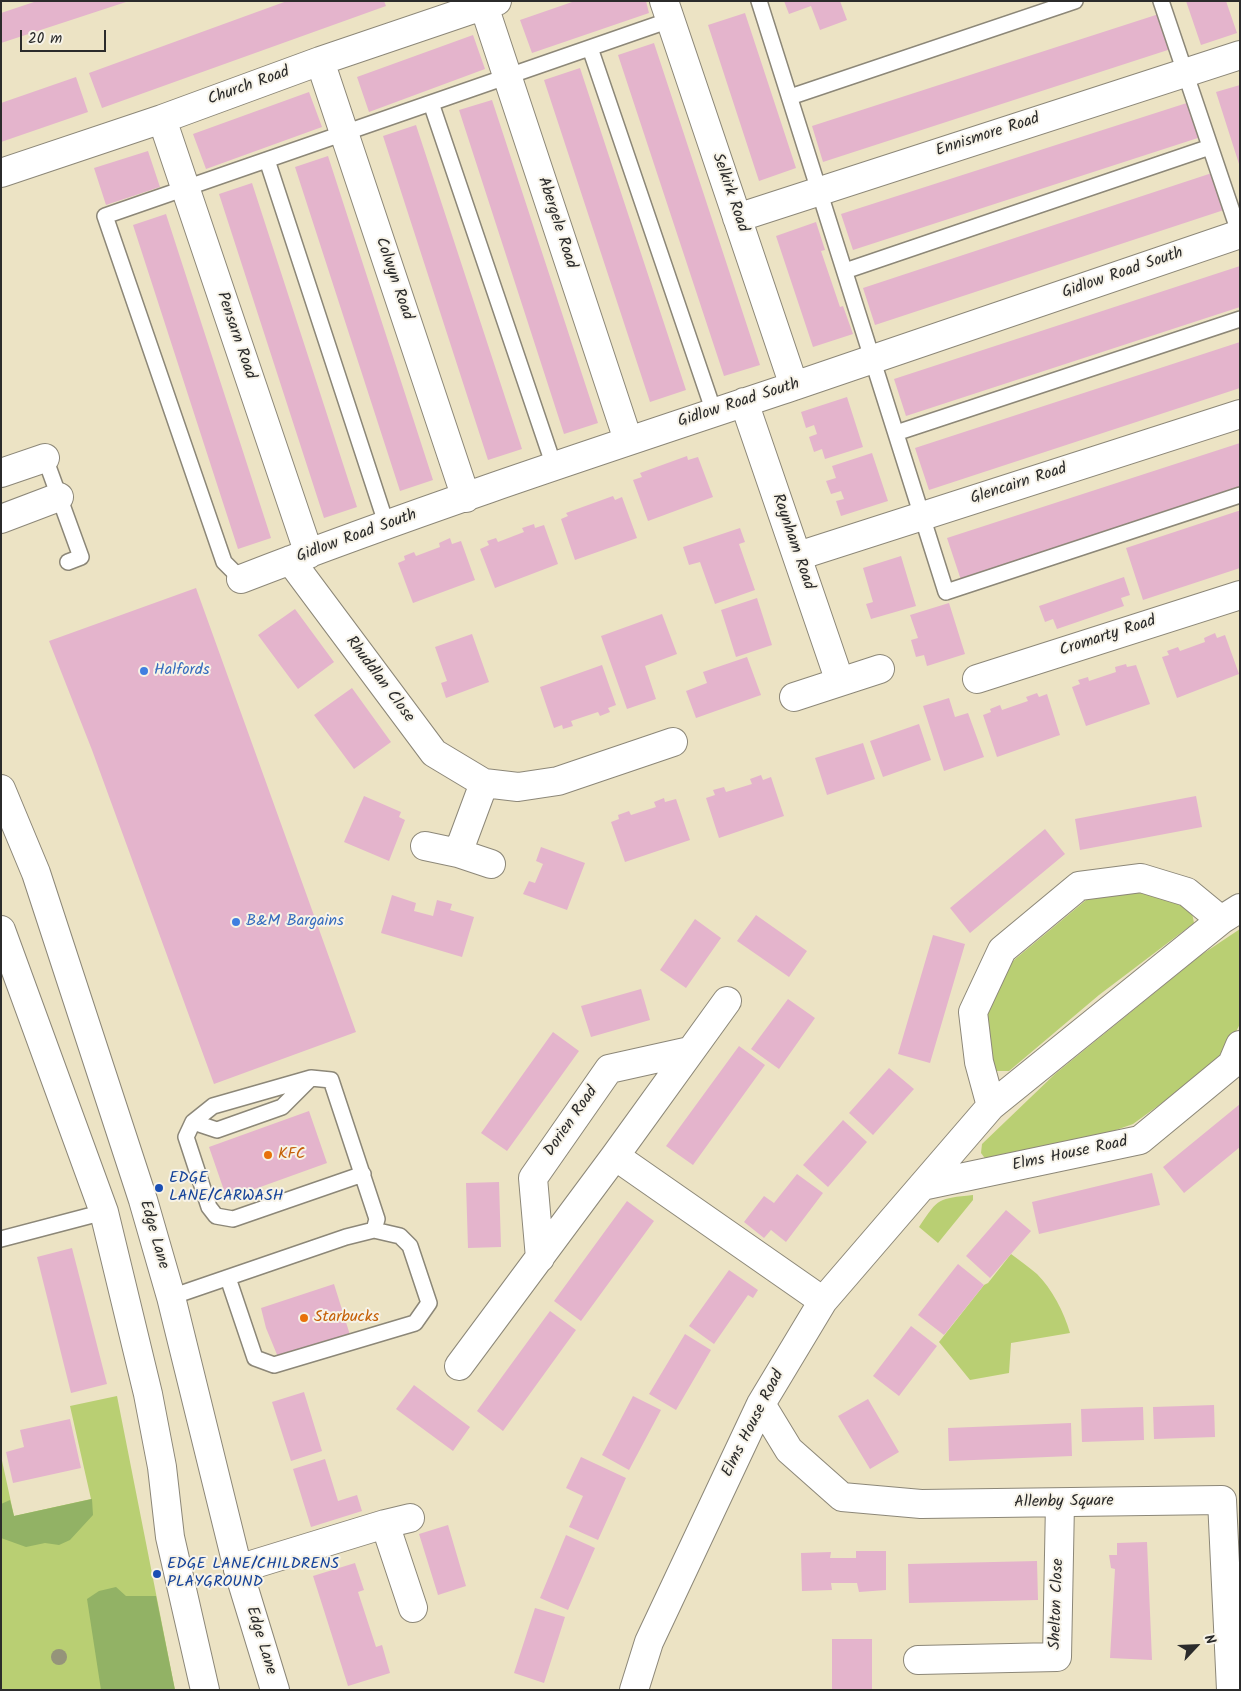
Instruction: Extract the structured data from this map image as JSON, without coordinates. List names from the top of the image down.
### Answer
{
  "streets": {
    "main road": [
      "Church Road",
      "Ennismore Road",
      "Selkirk Road",
      "Abergele Road",
      "Gidlow Road South",
      "Colwyn Road",
      "Pensarn Road",
      "Glencairn Road",
      "Raynham Road",
      "Cromarty Road",
      "Rhuddlan Close",
      "Dorien Road",
      "Elms House Road",
      "Edge Lane",
      "Allenby Square",
      "Shelton Close"
    ]
  },
  "crossings": [
    ["Church Road", "Abergele Road"],
    ["Church Road", "Colwyn Road"],
    ["Church Road", "Pensarn Road"],
    ["Ennismore Road", "Selkirk Road"],
    ["Selkirk Road", "Gidlow Road South"],
    ["Abergele Road", "Gidlow Road South"],
    ["Gidlow Road South", "Colwyn Road"],
    ["Gidlow Road South", "Pensarn Road"],
    ["Gidlow Road South", "Raynham Road"],
    ["Gidlow Road South", "Rhuddlan Close"],
    ["Pensarn Road", "Rhuddlan Close"],
    ["Glencairn Road", "Raynham Road"],
    ["Elms House Road", "Allenby Square"],
    ["Allenby Square", "Shelton Close"]
  ],
  "places": [
    "Halfords",
    "B&M Bargains",
    "KFC",
    "EDGE LANE/CARWASH",
    "Starbucks",
    "EDGE LANE/CHILDRENS PLAYGROUND"
  ],
  "scale_bar": "20 m",
  "north": "top right"
}
